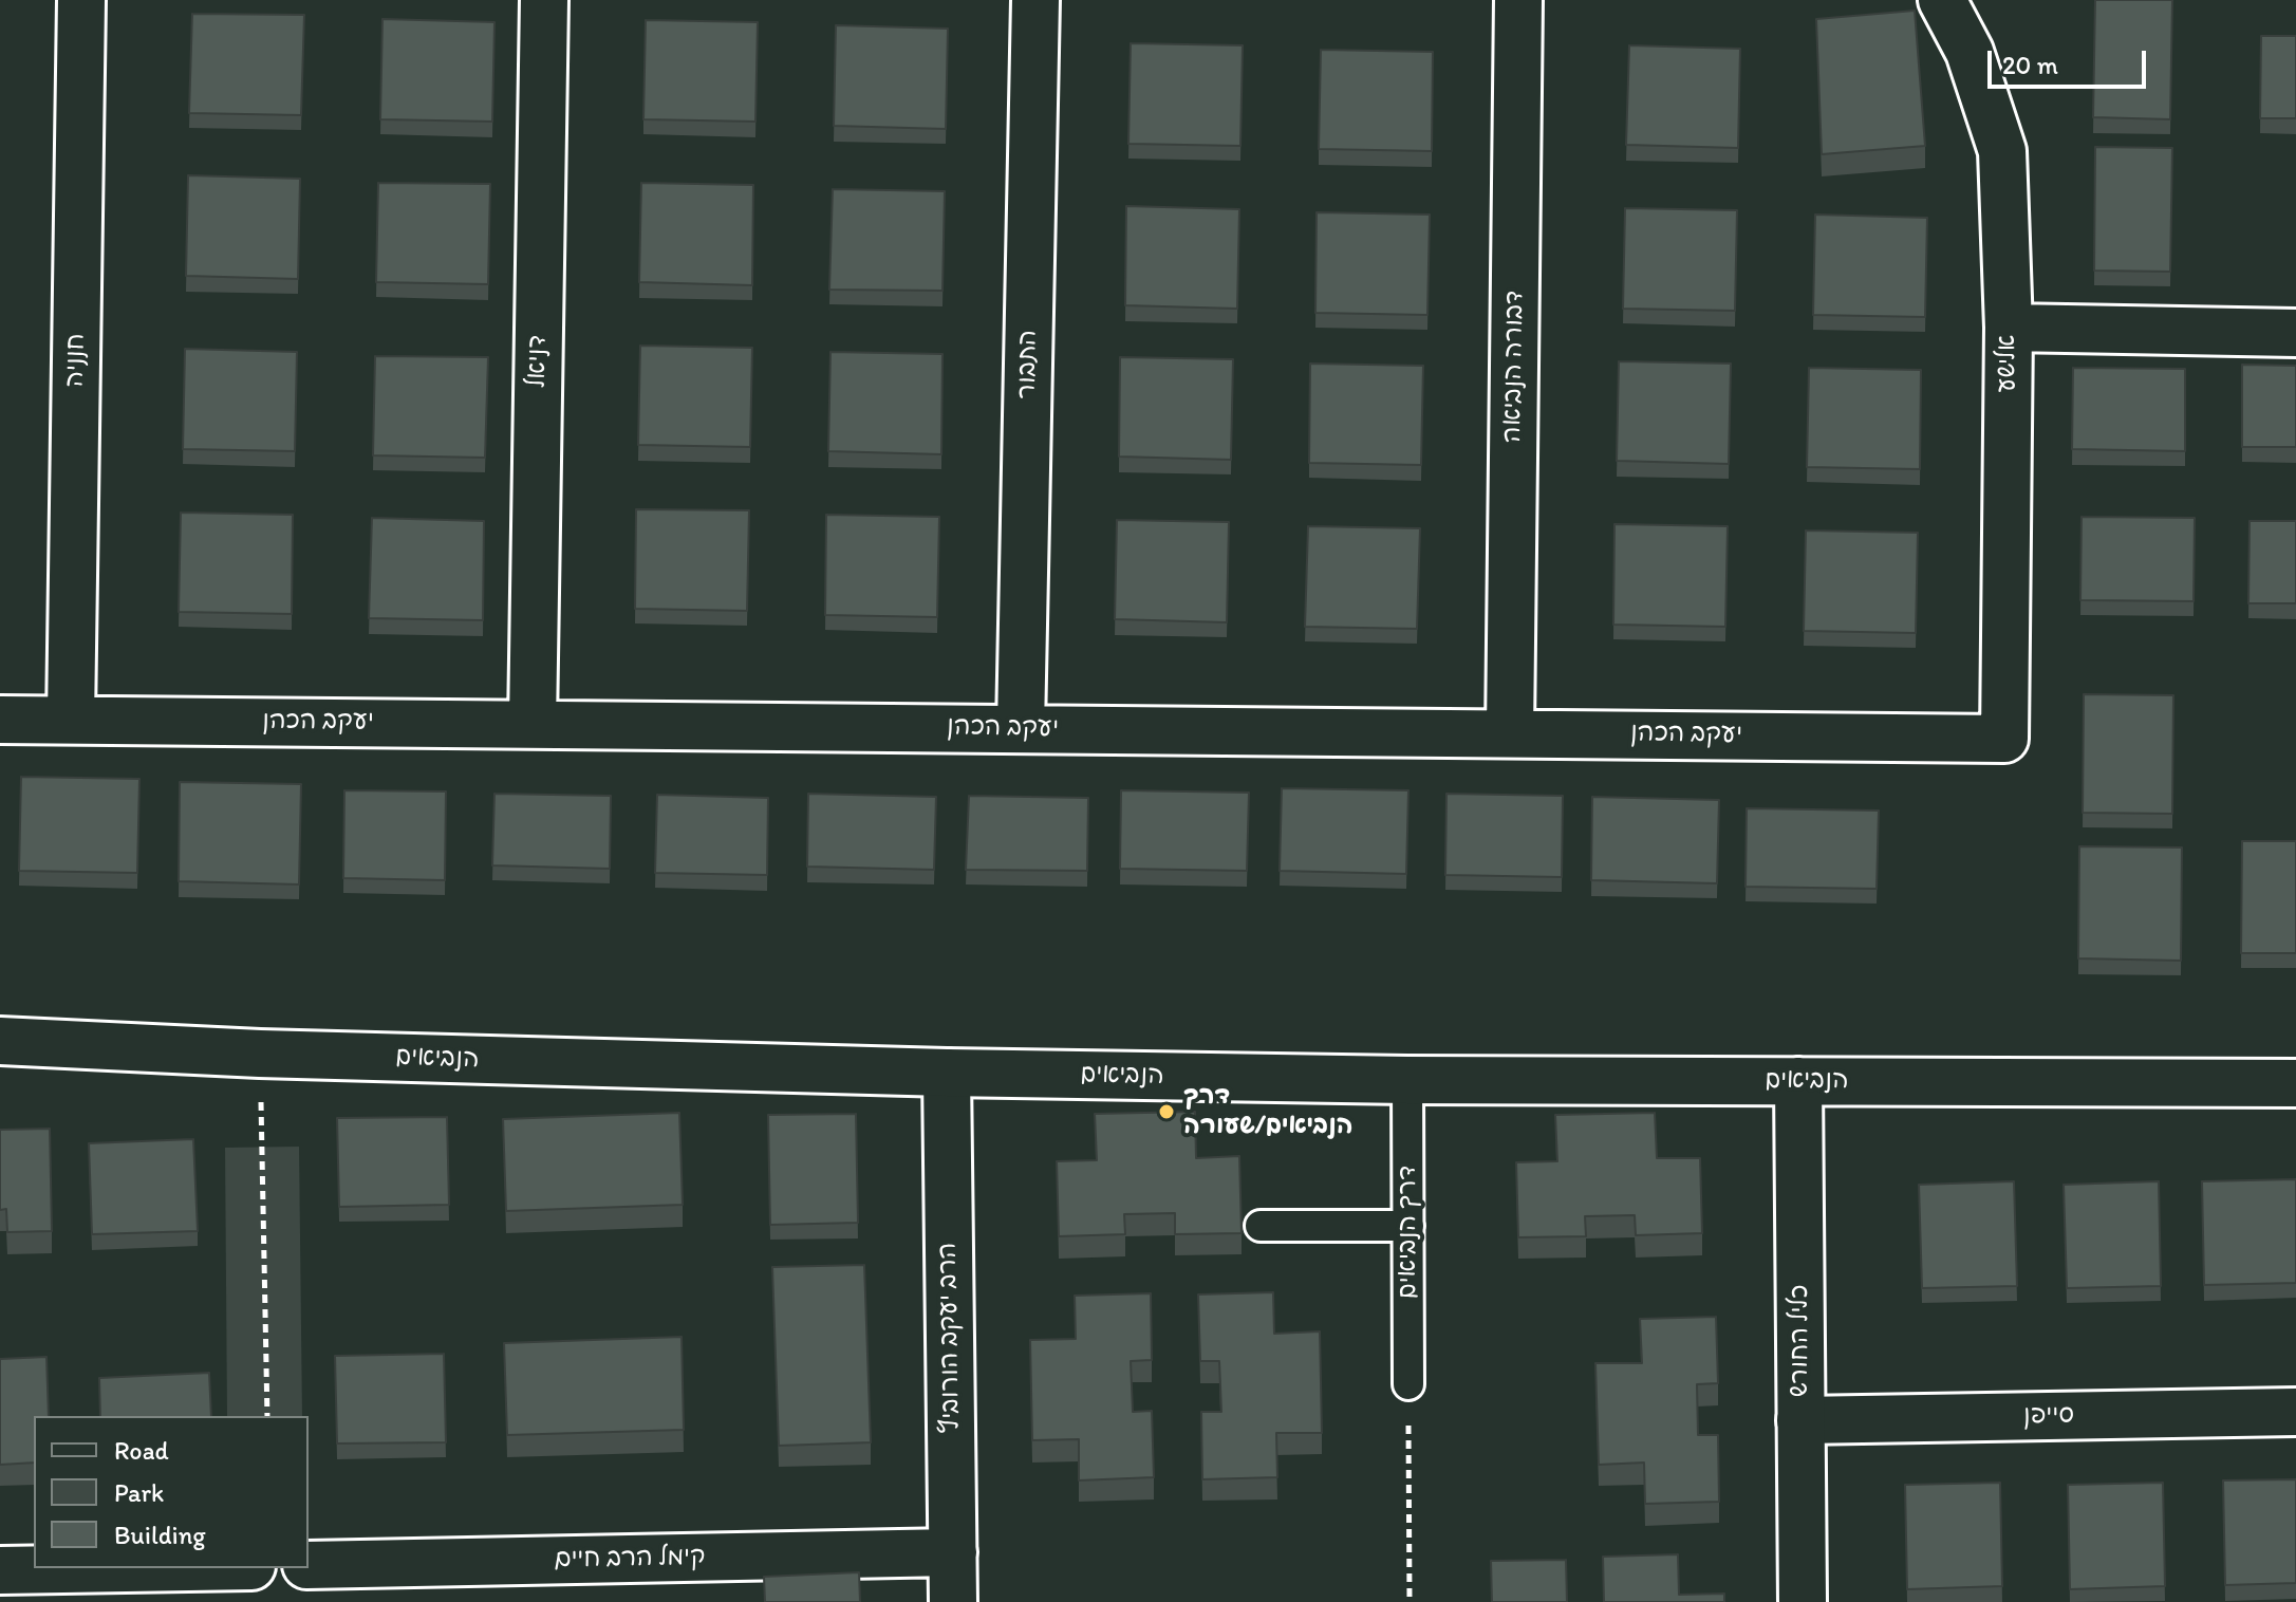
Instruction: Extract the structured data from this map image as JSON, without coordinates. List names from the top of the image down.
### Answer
{
  "streets": {
    "street": [
      "חנניה",
      "דניאל",
      "אלישע",
      "התבור",
      "דבורה הנביאה",
      "יעקב הכהן",
      "הנביאים",
      "הרב יעקב הורוביץ",
      "כליל החורש",
      "סייפן",
      "קימל הרב חיים"
    ],
    "lane": ["דרך הנביאים"]
  },
  "crossings": [
    ["חנניה", "יעקב הכהן"],
    ["דניאל", "יעקב הכהן"],
    ["אלישע", "יעקב הכהן"],
    ["התבור", "יעקב הכהן"],
    ["דבורה הנביאה", "יעקב הכהן"],
    ["הנביאים", "דרך הנביאים"],
    ["הנביאים", "הרב יעקב הורוביץ"],
    ["הנביאים", "כליל החורש"],
    ["הרב יעקב הורוביץ", "קימל הרב חיים"],
    ["כליל החורש", "סייפן"]
  ],
  "places": ["דרך הנביאים/שעורה"],
  "legend": ["Road", "Park", "Building"],
  "scale_bar": "20 m"
}
